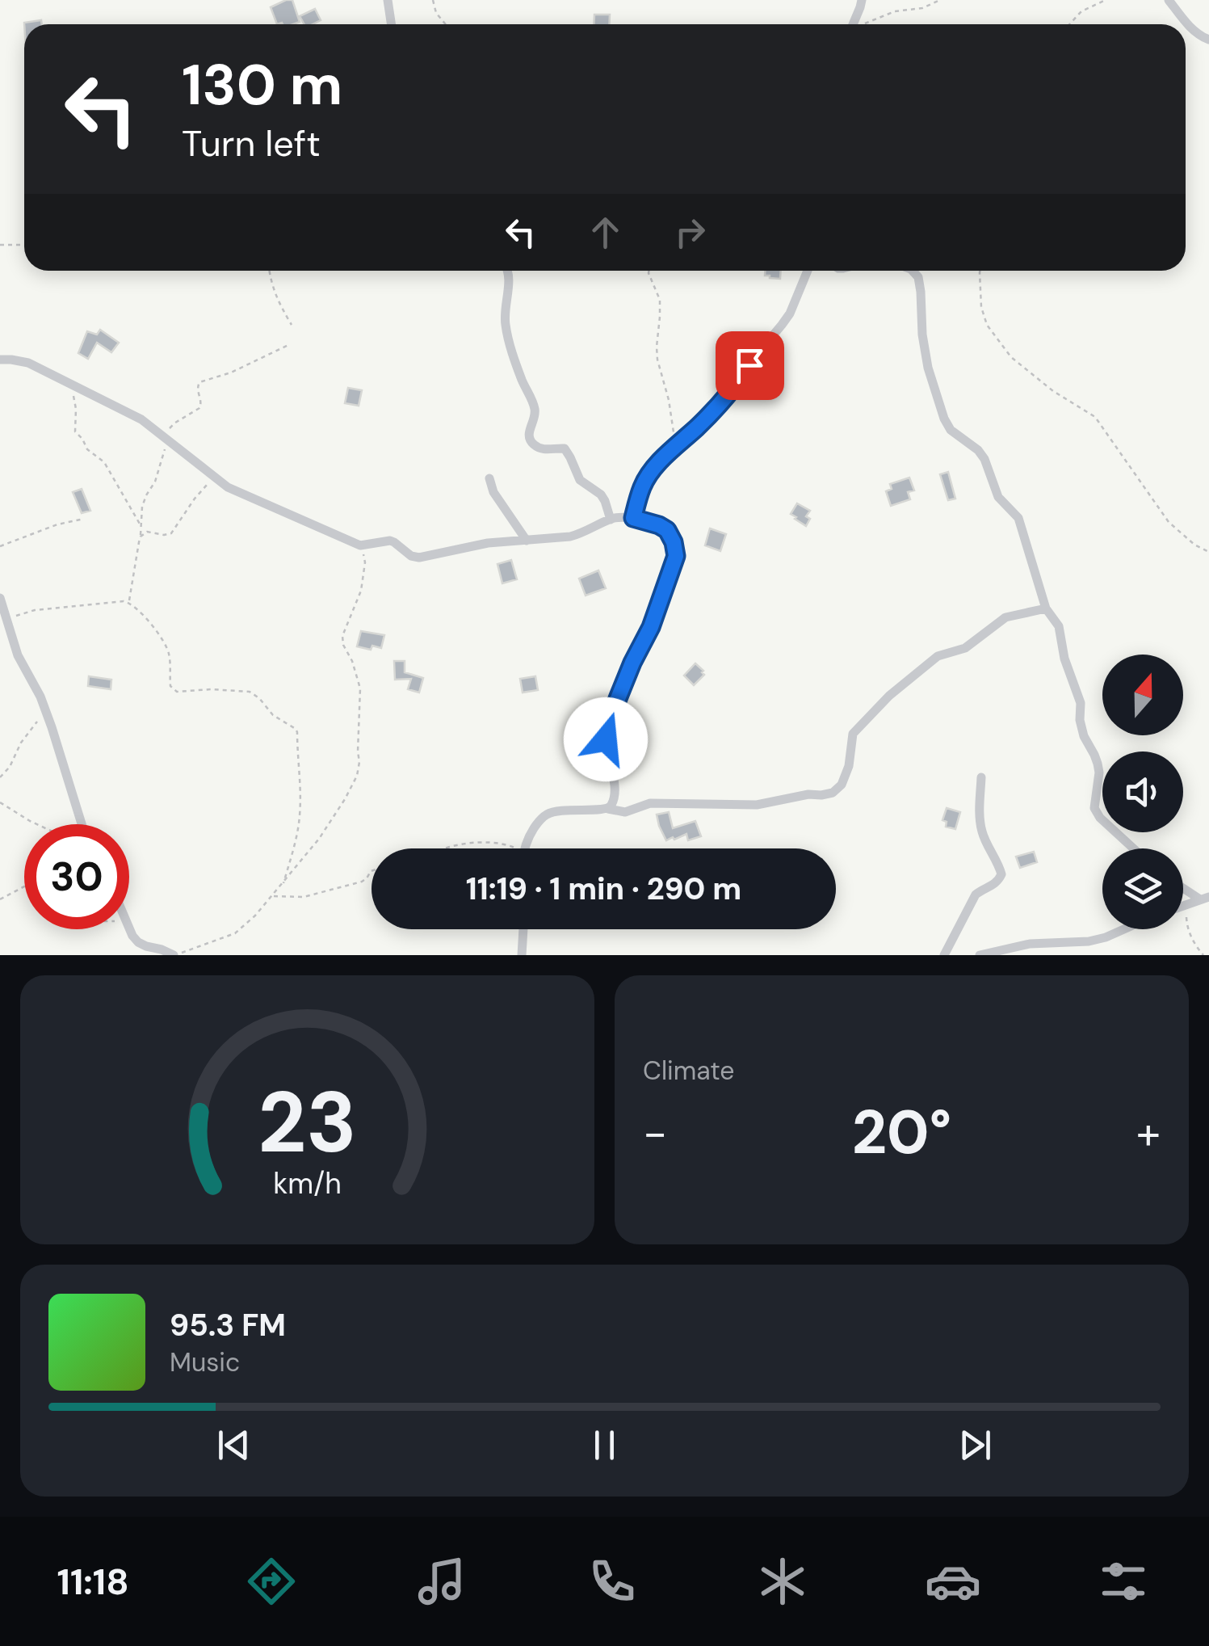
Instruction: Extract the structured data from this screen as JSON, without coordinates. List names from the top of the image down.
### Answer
{
  "north": "top",
  "page": {
    "turn": ["130 m", "Turn left"],
    "limit": "30",
    "trip": "11:19 · 1 min · 290 m",
    "tile": "Climate",
    "heat": ["−", "20°", "+"],
    "song": ["95.3 FM", "Music"],
    "tabs": "11:18",
    "gauge": ["23", "km/h"]
  }
}
